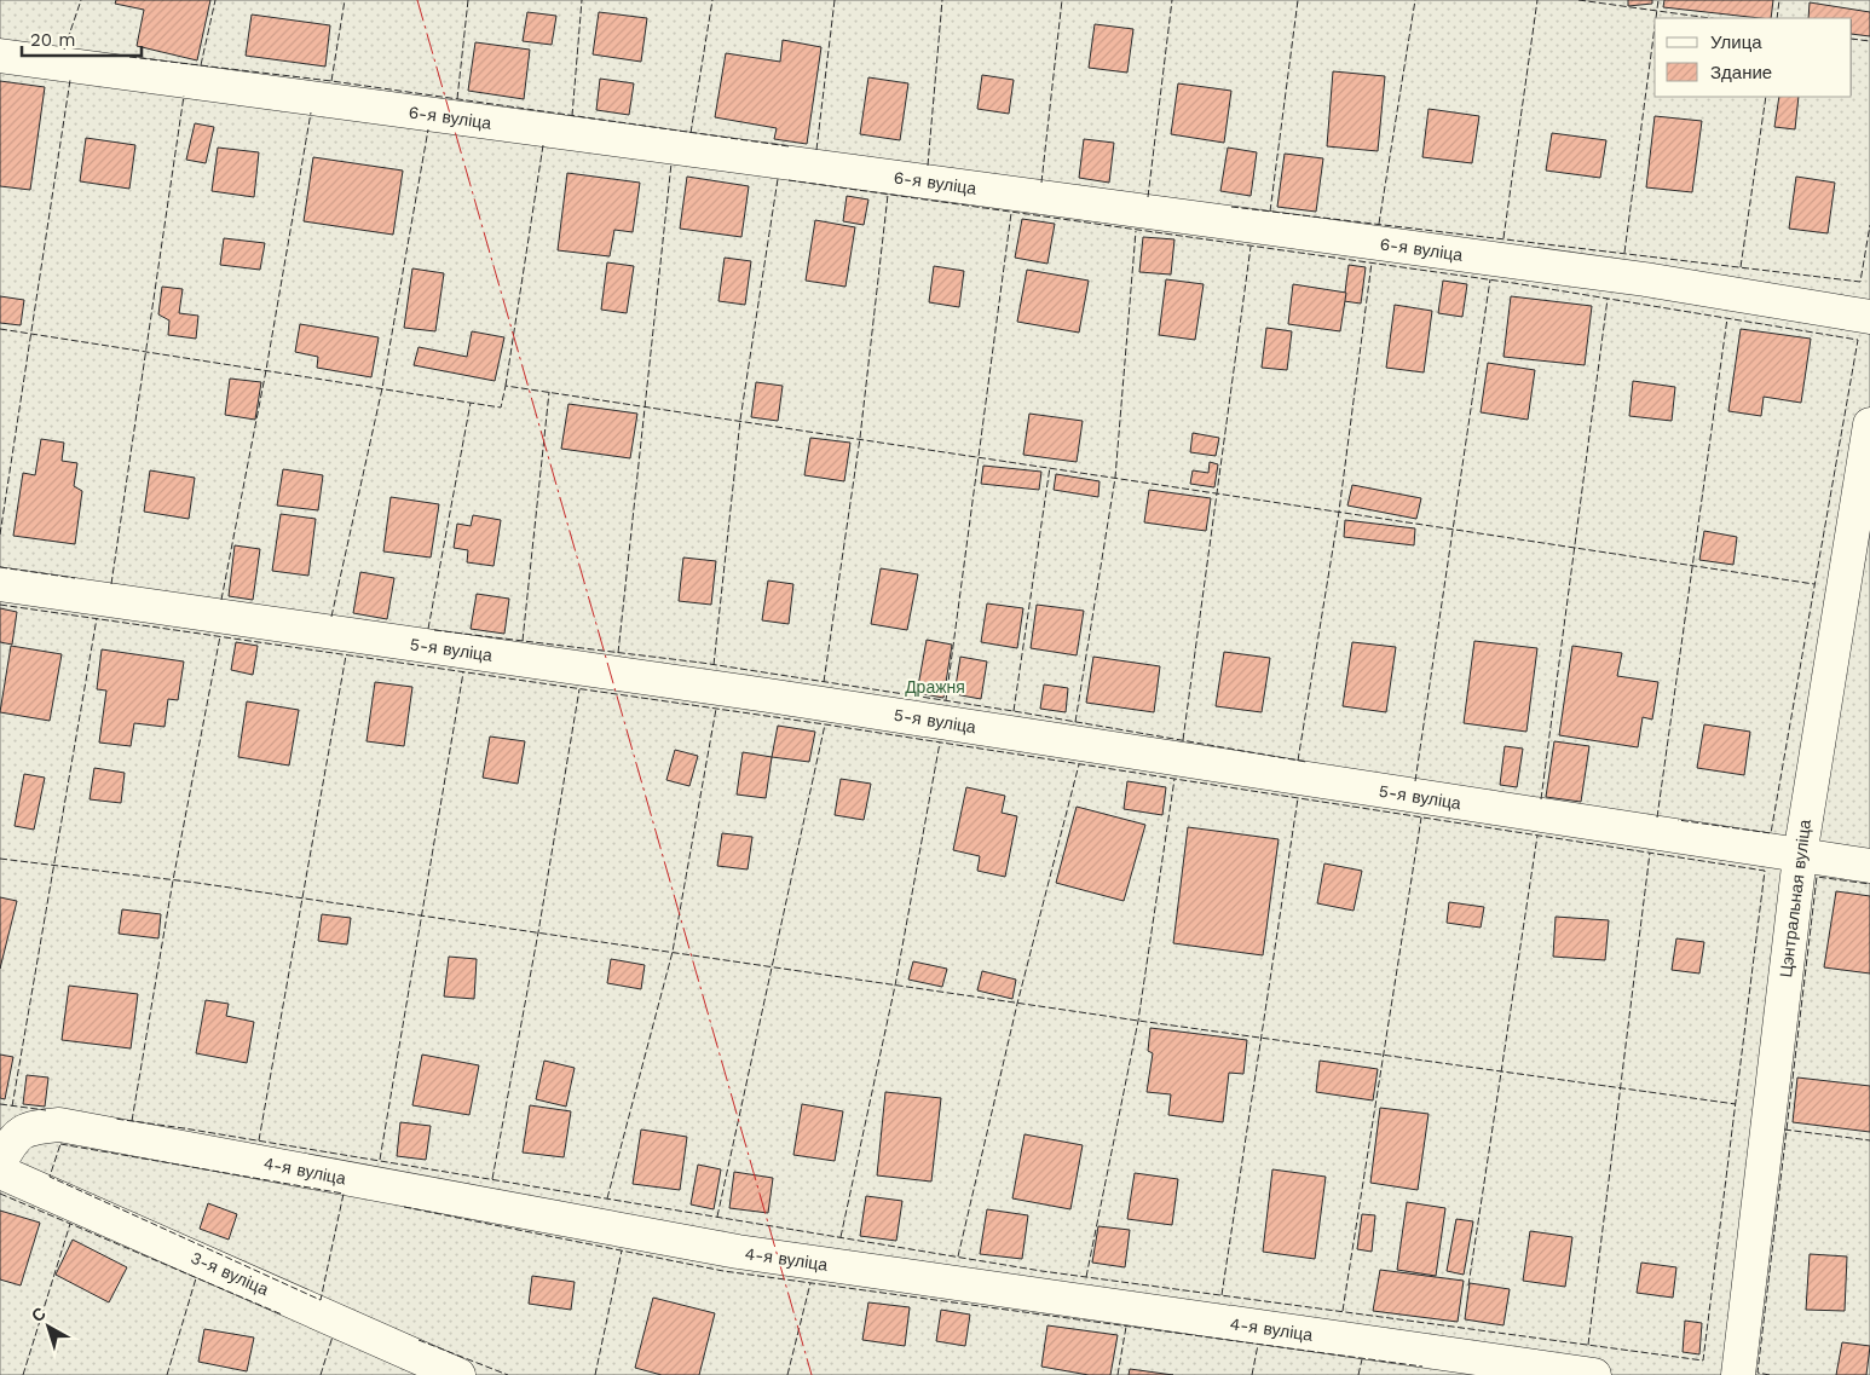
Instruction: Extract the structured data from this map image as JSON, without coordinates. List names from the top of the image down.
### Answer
{
  "streets": {
    "street": [
      "6-я вуліца",
      "5-я вуліца",
      "Цэнтральная вуліца",
      "4-я вуліца",
      "3-я вуліца"
    ]
  },
  "crossings": [
    ["5-я вуліца", "Цэнтральная вуліца"]
  ],
  "parks": ["Дражня"],
  "legend": ["Улица", "Здание"],
  "scale_bar": "20 m",
  "north": "top left"
}
